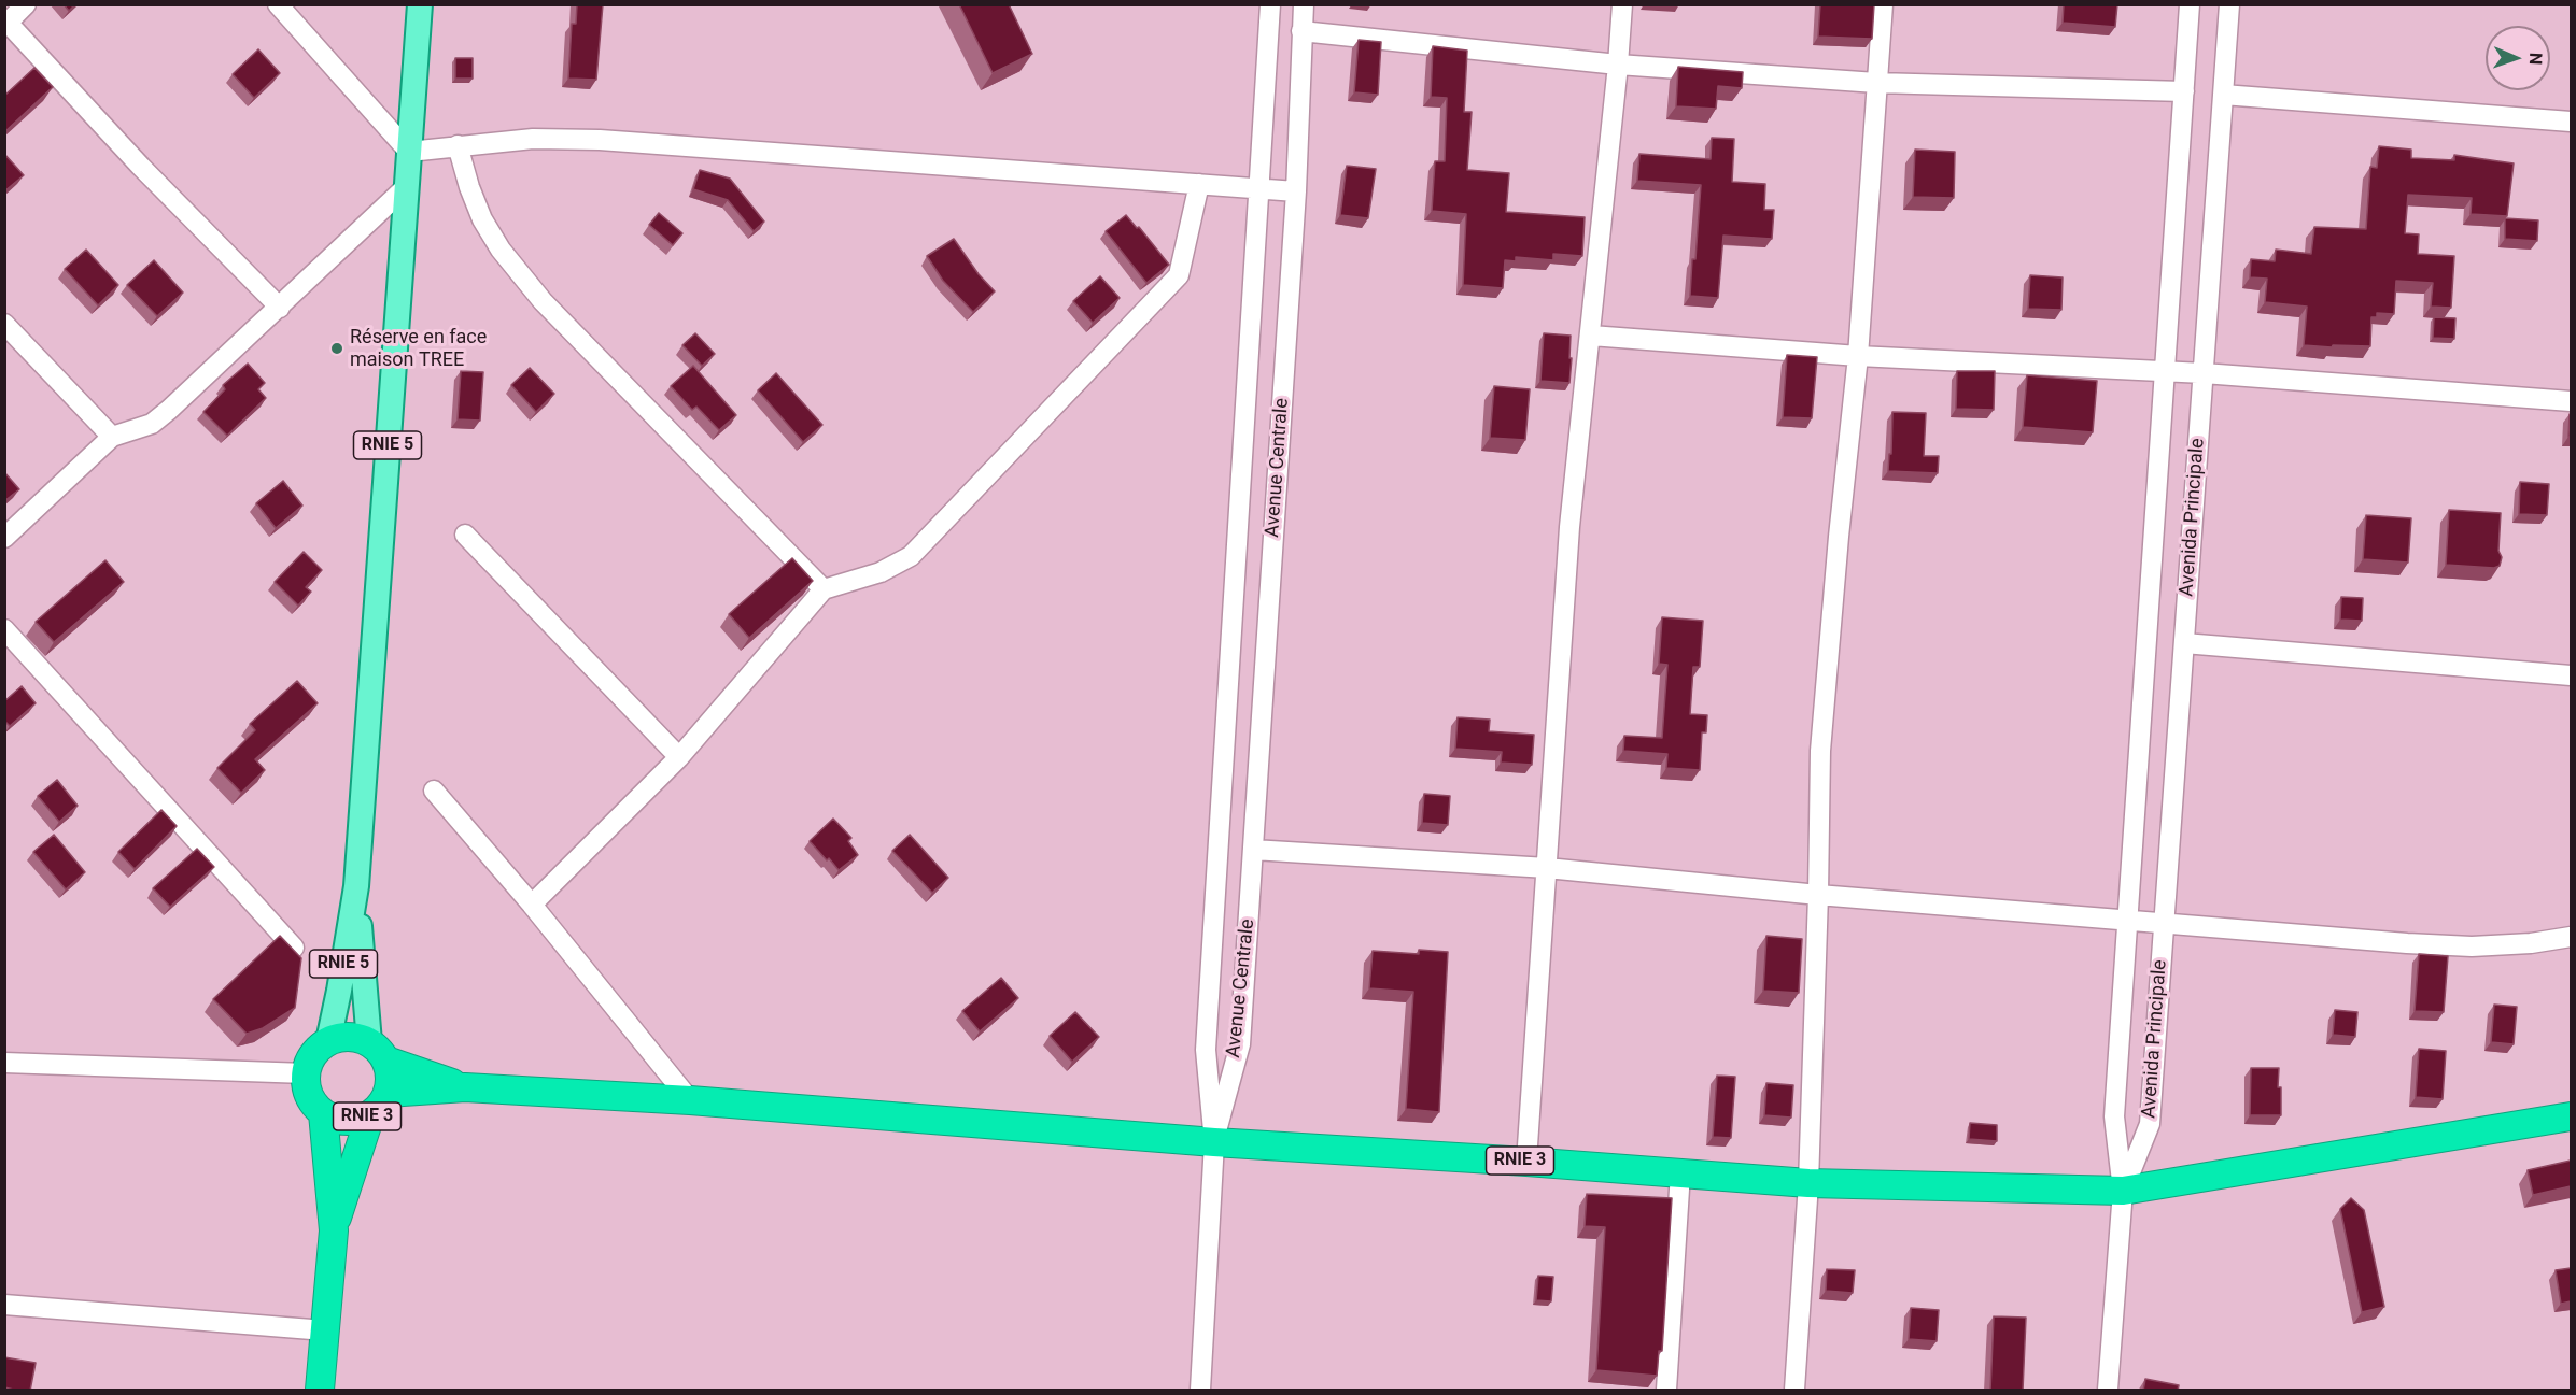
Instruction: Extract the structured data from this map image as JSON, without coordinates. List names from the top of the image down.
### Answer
{
  "streets": {
    "highway": ["RNIE 3"],
    "main road": ["RNIE 5"],
    "street": ["Avenue Centrale", "Avenida Principale"]
  },
  "crossings": [
    ["RNIE 5", "RNIE 3"],
    ["Avenue Centrale", "RNIE 3"],
    ["Avenida Principale", "RNIE 3"]
  ],
  "places": ["Réserve en face maison TREE"],
  "north": "right"
}
